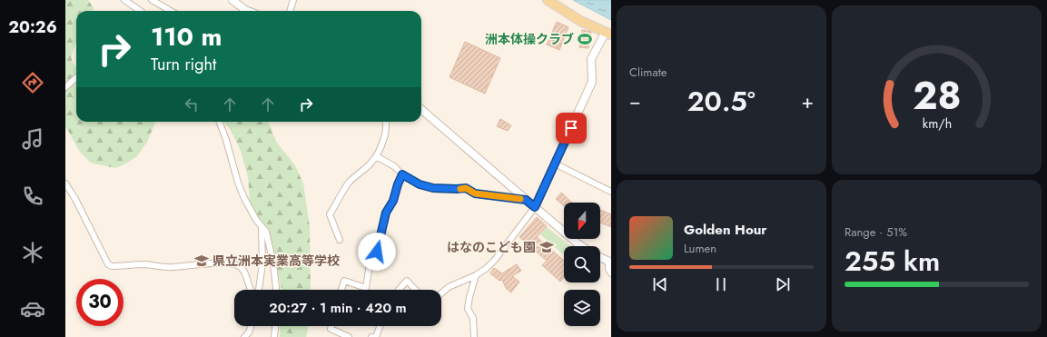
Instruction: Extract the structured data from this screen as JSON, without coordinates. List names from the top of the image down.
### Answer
{
  "places": {
    "sports": ["洲本体操クラブ"],
    "school or university": ["はなのこども園", "県立洲本実業高等学校"]
  },
  "north": "bottom",
  "page": {
    "tabs": "20:26",
    "tile": [
      "Climate",
      ["Range · 51%", "255 km"]
    ],
    "turn": ["110 m", "Turn right"],
    "heat": ["−", "20.5°", "+"],
    "song": ["Golden Hour", "Lumen"],
    "limit": "30",
    "trip": "20:27 · 1 min · 420 m",
    "gauge": ["28", "km/h"]
  }
}
